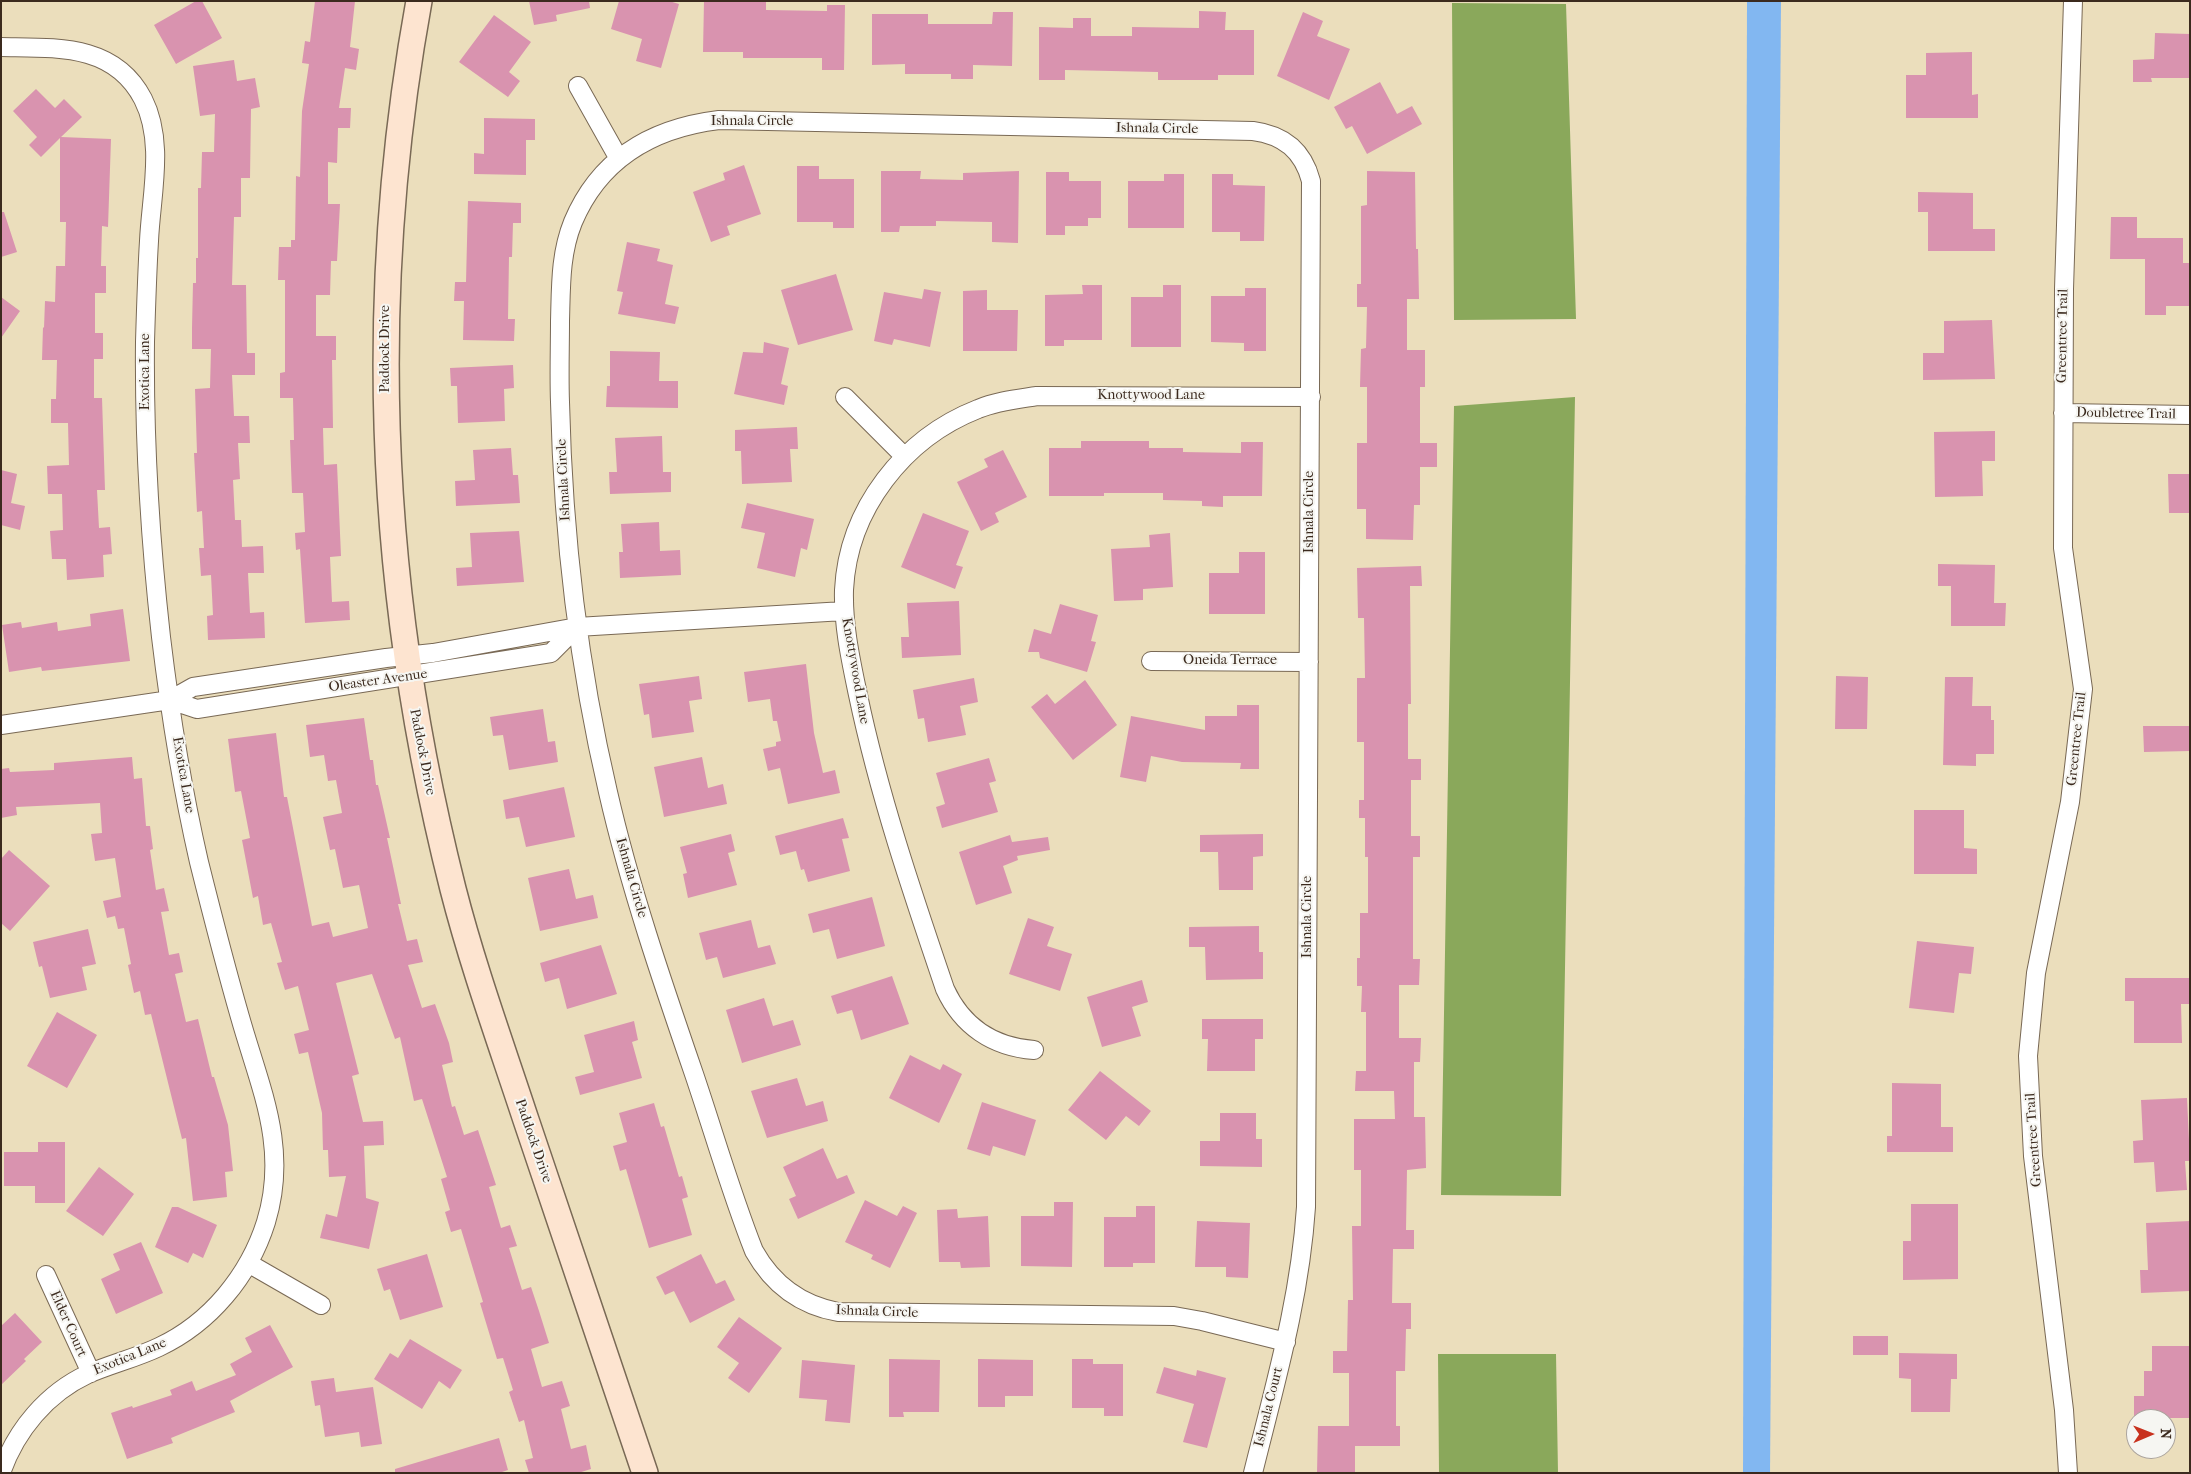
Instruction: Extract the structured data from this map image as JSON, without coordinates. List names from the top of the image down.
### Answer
{
  "streets": {
    "street": [
      "Ishnala Circle",
      "Greentree Trail",
      "Paddock Drive",
      "Exotica Lane",
      "Knottywood Lane",
      "Doubletree Trail",
      "Oneida Terrace",
      "Oleaster Avenue",
      "Elder Court",
      "Ishnala Court"
    ]
  },
  "crossings": [
    ["Ishnala Circle", "Knottywood Lane"],
    ["Ishnala Circle", "Oneida Terrace"],
    ["Ishnala Circle", "Oleaster Avenue"],
    ["Ishnala Circle", "Ishnala Court"],
    ["Greentree Trail", "Doubletree Trail"],
    ["Paddock Drive", "Oleaster Avenue"],
    ["Exotica Lane", "Oleaster Avenue"],
    ["Exotica Lane", "Elder Court"],
    ["Knottywood Lane", "Oleaster Avenue"]
  ],
  "north": "right"
}
